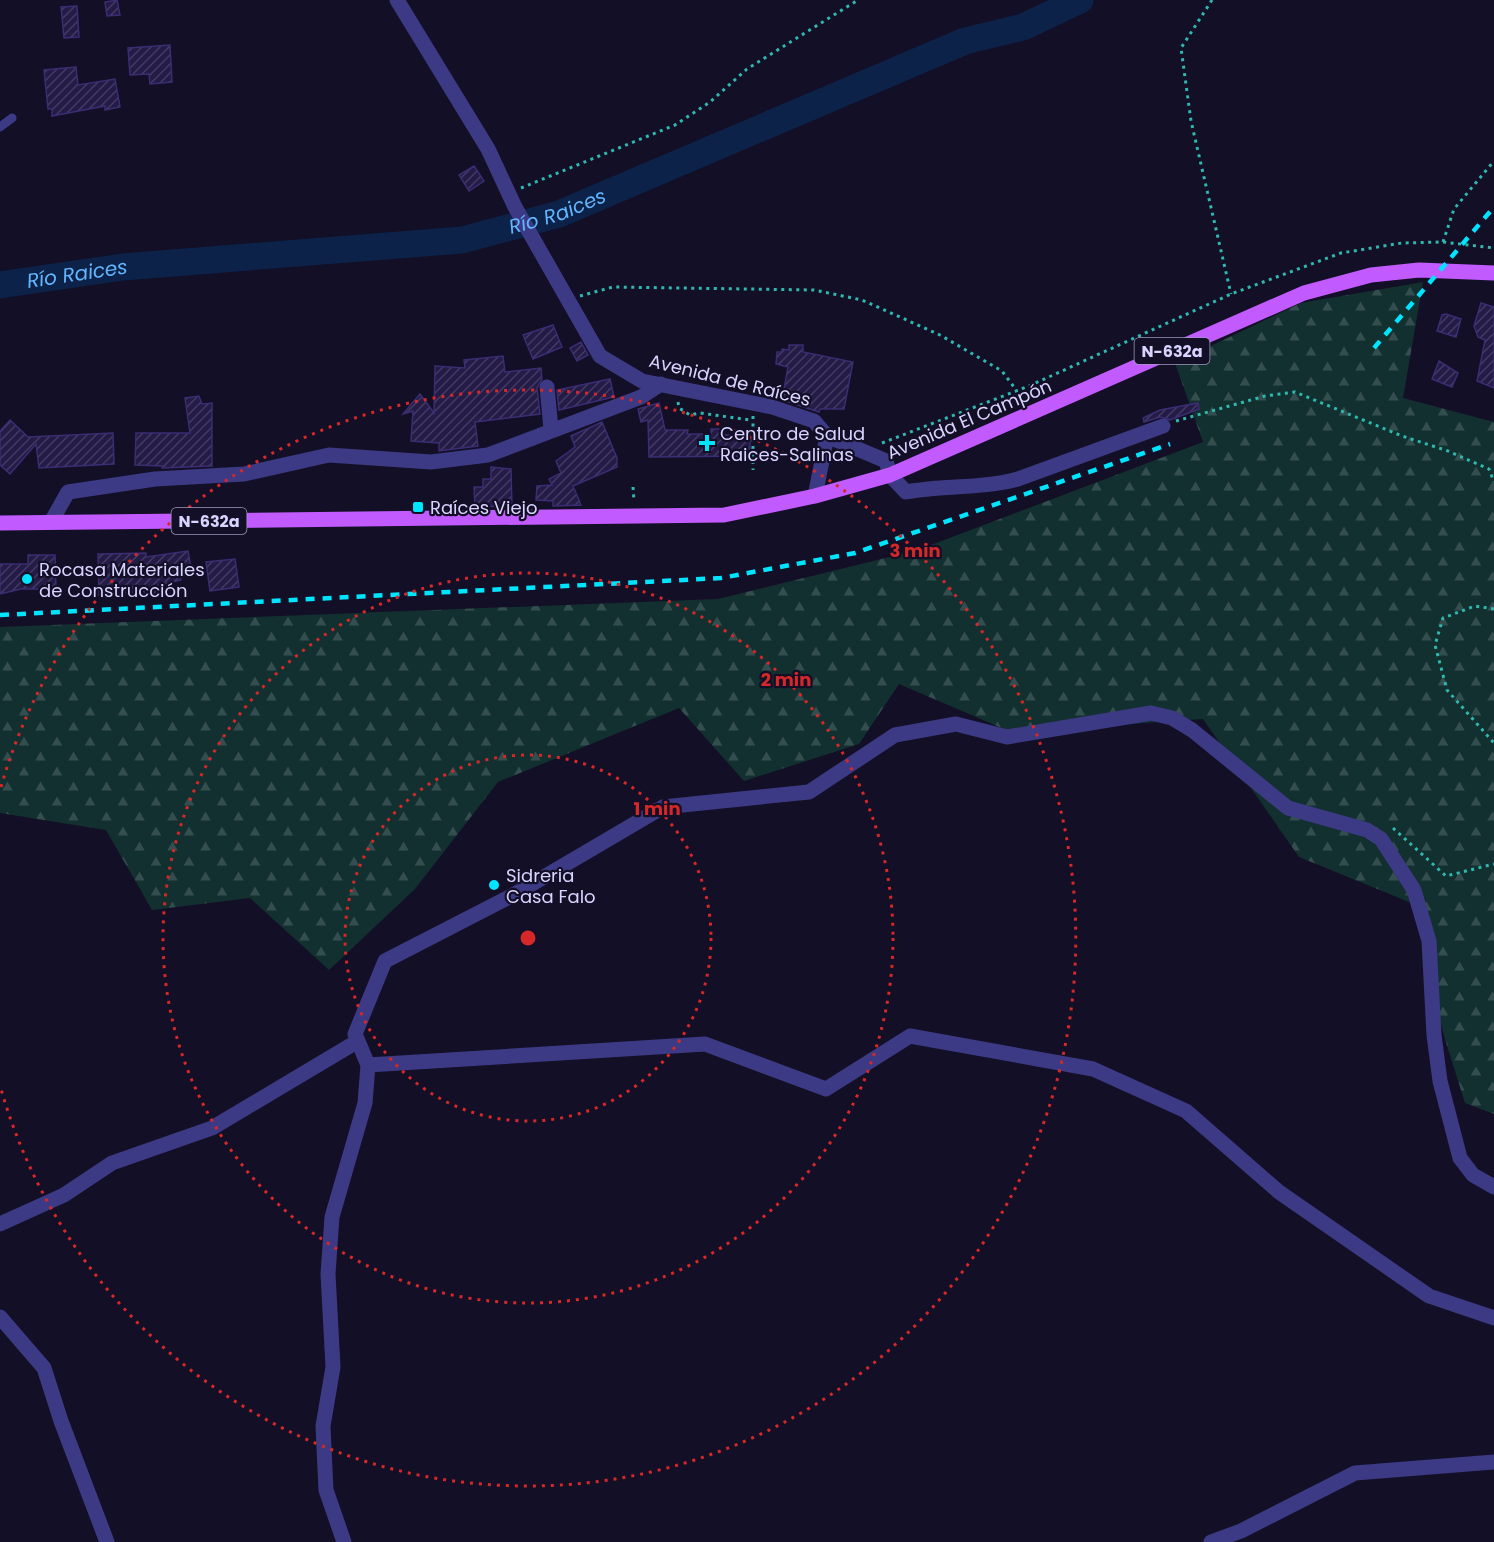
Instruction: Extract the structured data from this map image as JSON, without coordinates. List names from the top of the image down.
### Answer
{
  "streets": {
    "main road": ["N-632a", "Avenida El Campón"],
    "street": ["Avenida de Raíces"]
  },
  "crossings": [
    ["Avenida de Raíces", "Avenida El Campón"]
  ],
  "water": ["Río Raices"],
  "places": {
    "health": ["Centro de Salud Raices-Salinas"],
    "transit": ["Raíces Viejo"],
    "other": ["Rocasa Materiales de Construcción", "Sidreria Casa Falo"]
  },
  "rings": ["3 min", "2 min", "1 min"]
}
